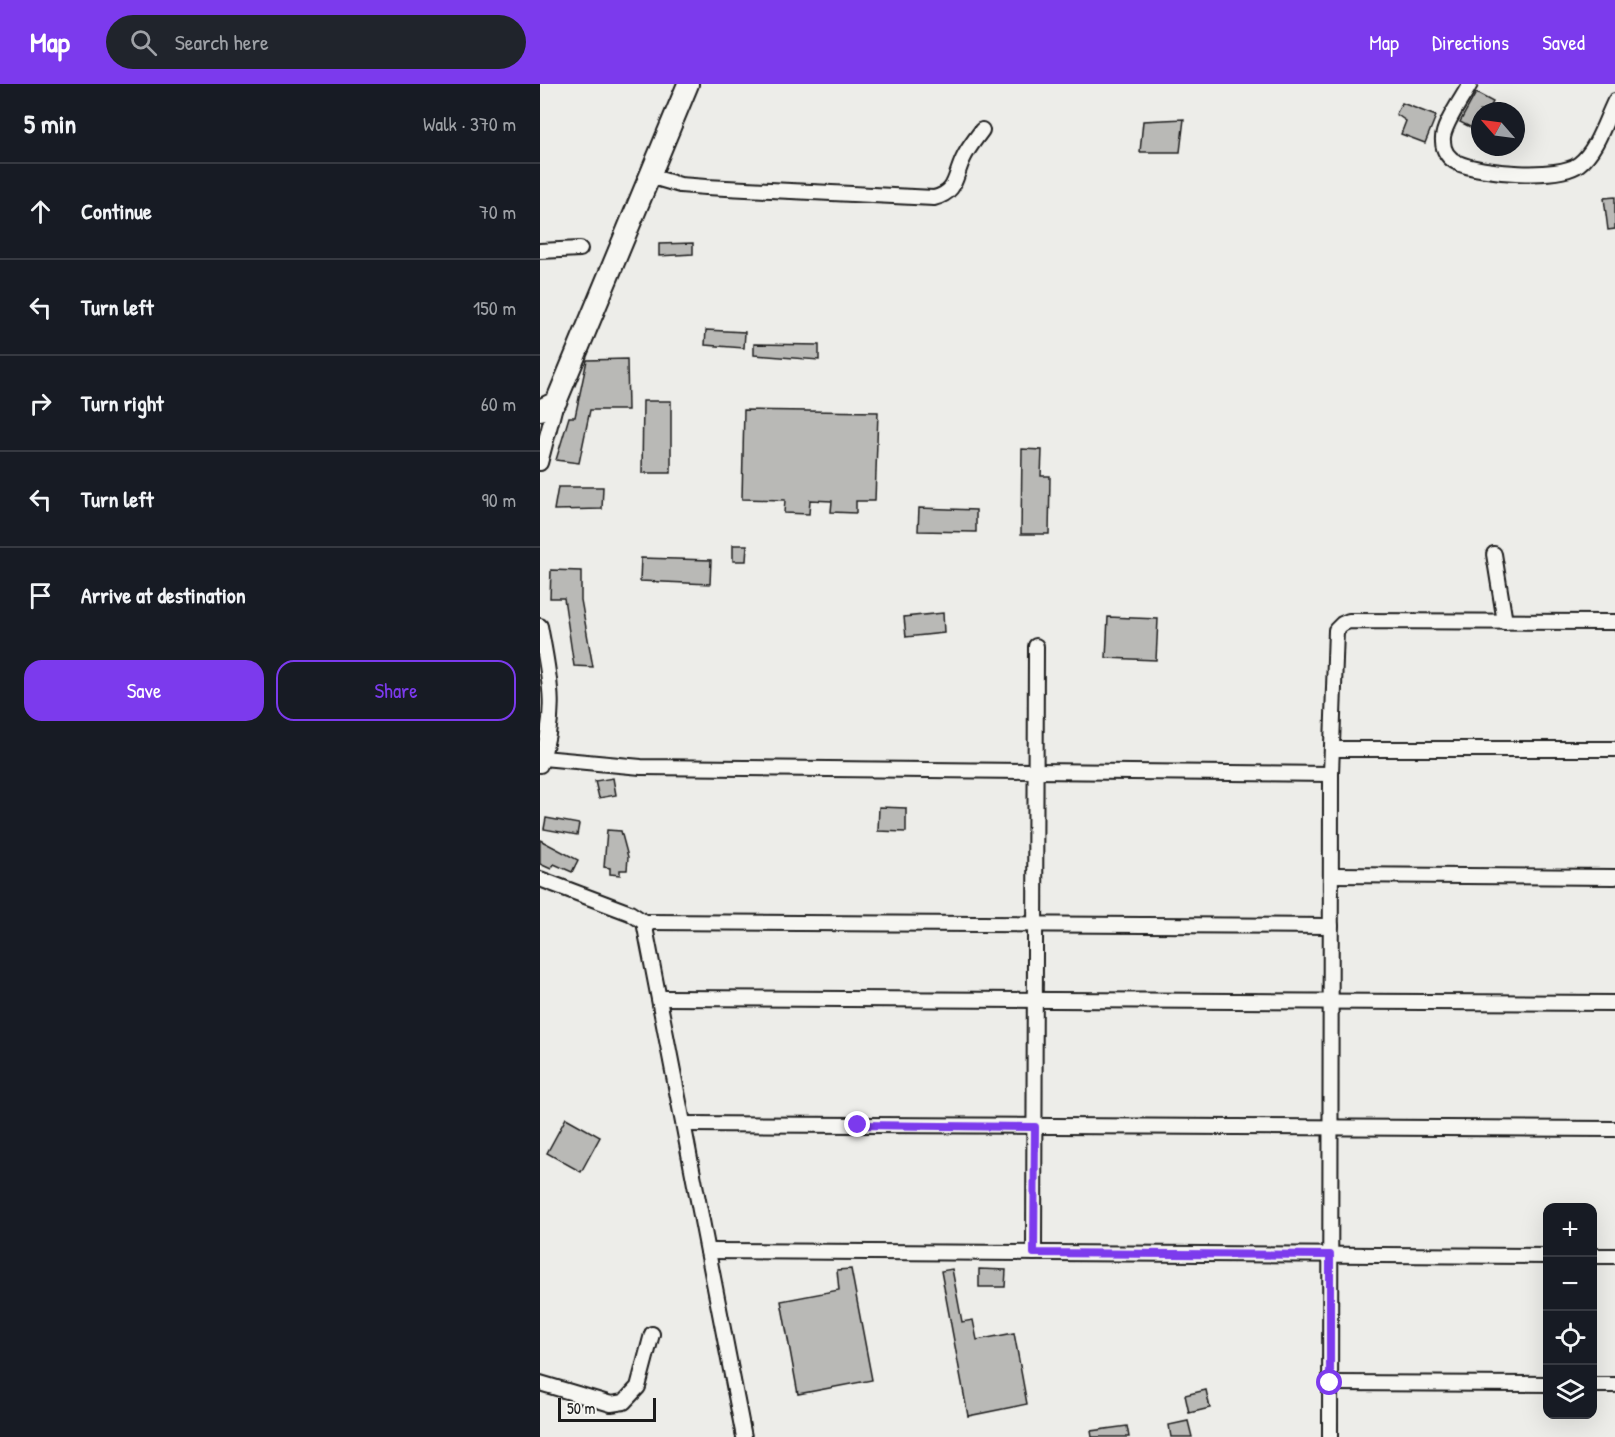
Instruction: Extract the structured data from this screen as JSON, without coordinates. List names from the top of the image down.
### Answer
{
  "scale_bar": "50 m",
  "north": "top left",
  "page": {
    "header": "Map",
    "search": "Search here",
    "nav": ["Map", "Directions", "Saved"],
    "heading": ["5 min", "Walk · 370 m"],
    "list": [
      ["Continue", "70 m"],
      ["Turn left", "150 m"],
      ["Turn right", "60 m"],
      ["Turn left", "90 m"],
      "Arrive at destination"
    ],
    "buttons": ["Save", "Share"],
    "map_buttons": ["+", "−"],
    "scale": "50 m"
  }
}
